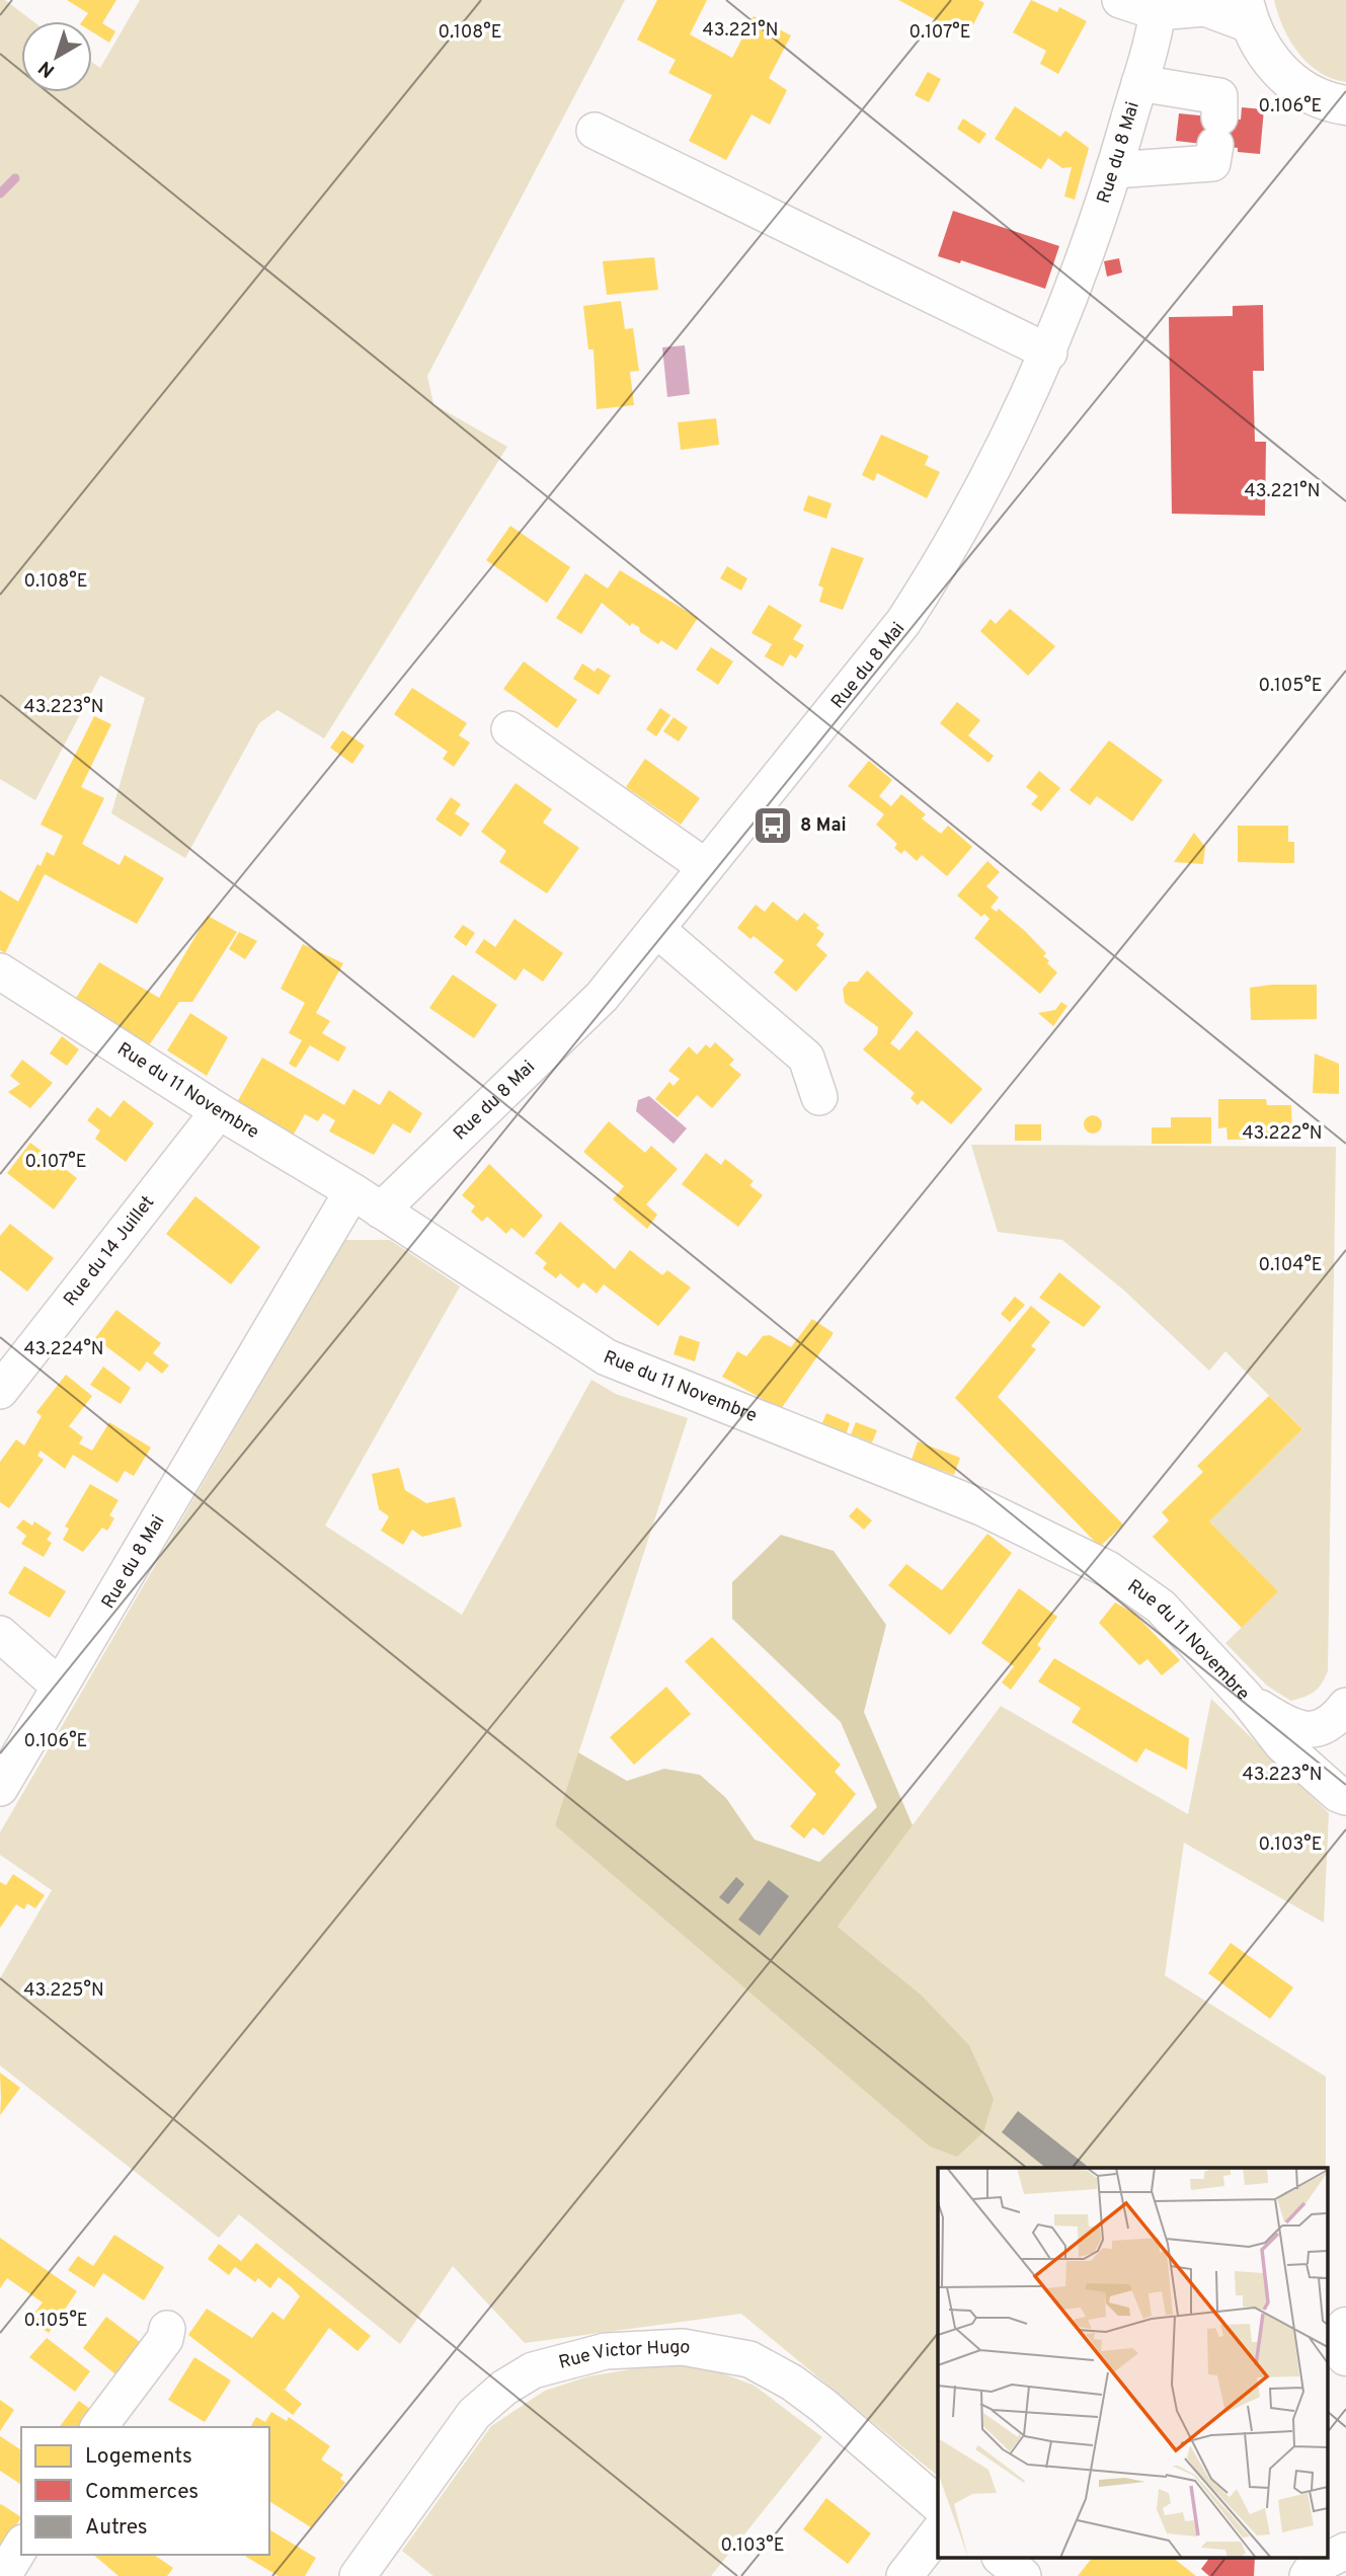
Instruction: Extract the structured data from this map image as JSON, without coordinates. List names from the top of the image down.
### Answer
{
  "streets": {
    "street": [
      "Rue du 8 Mai",
      "Rue du 11 Novembre",
      "Rue du 14 Juillet",
      "Rue Victor Hugo"
    ]
  },
  "crossings": [
    ["Rue du 8 Mai", "Rue du 11 Novembre"],
    ["Rue du 11 Novembre", "Rue du 14 Juillet"]
  ],
  "places": {
    "bus stop": ["8 Mai"]
  },
  "legend": ["Logements", "Commerces", "Autres"],
  "north": "bottom left",
  "coordinates": [
    "43.221°N",
    "0.108°E",
    "0.107°E",
    "0.106°E",
    "0.105°E",
    "43.223°N",
    "43.222°N",
    "0.104°E",
    "43.224°N",
    "0.103°E",
    "43.225°N"
  ]
}
